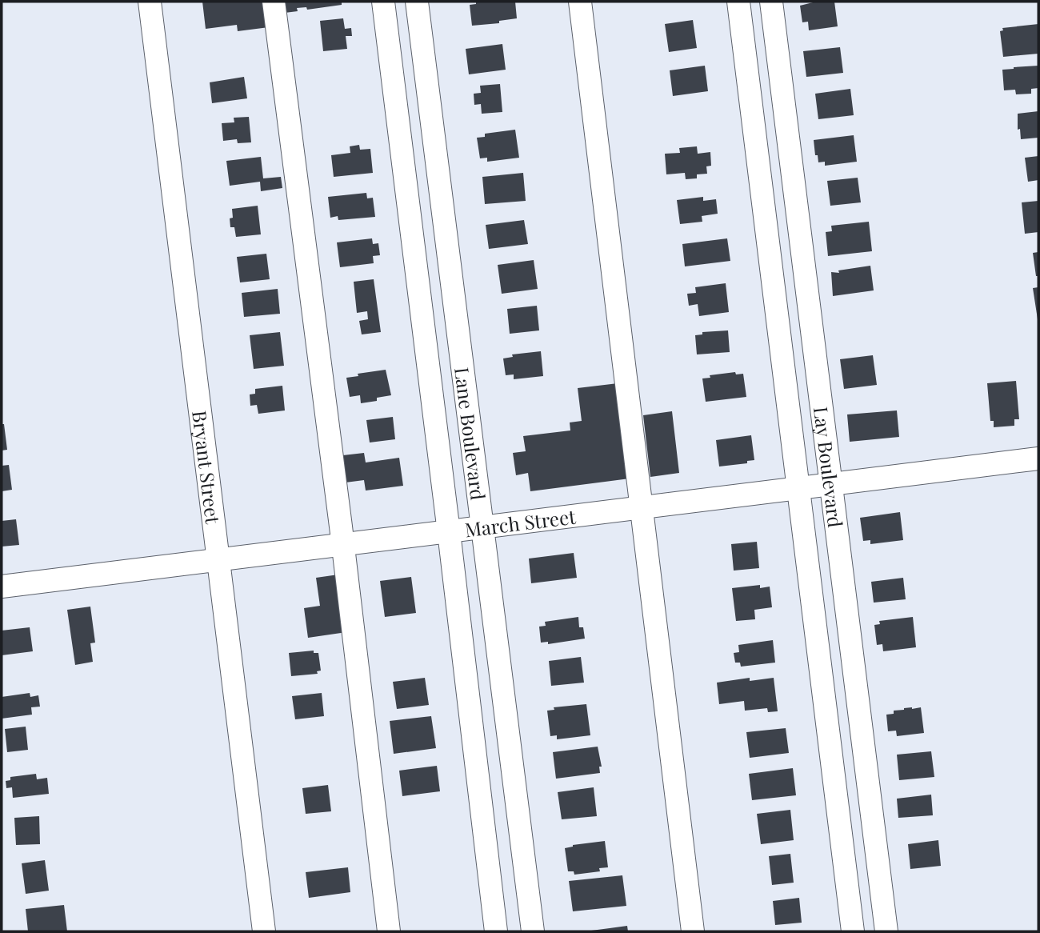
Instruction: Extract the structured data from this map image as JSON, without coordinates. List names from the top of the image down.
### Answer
{
  "streets": {
    "street": [
      "Lane Boulevard",
      "Bryant Street",
      "Lay Boulevard",
      "March Street"
    ]
  },
  "crossings": [
    ["Lane Boulevard", "March Street"],
    ["Bryant Street", "March Street"],
    ["Lay Boulevard", "March Street"]
  ]
}
